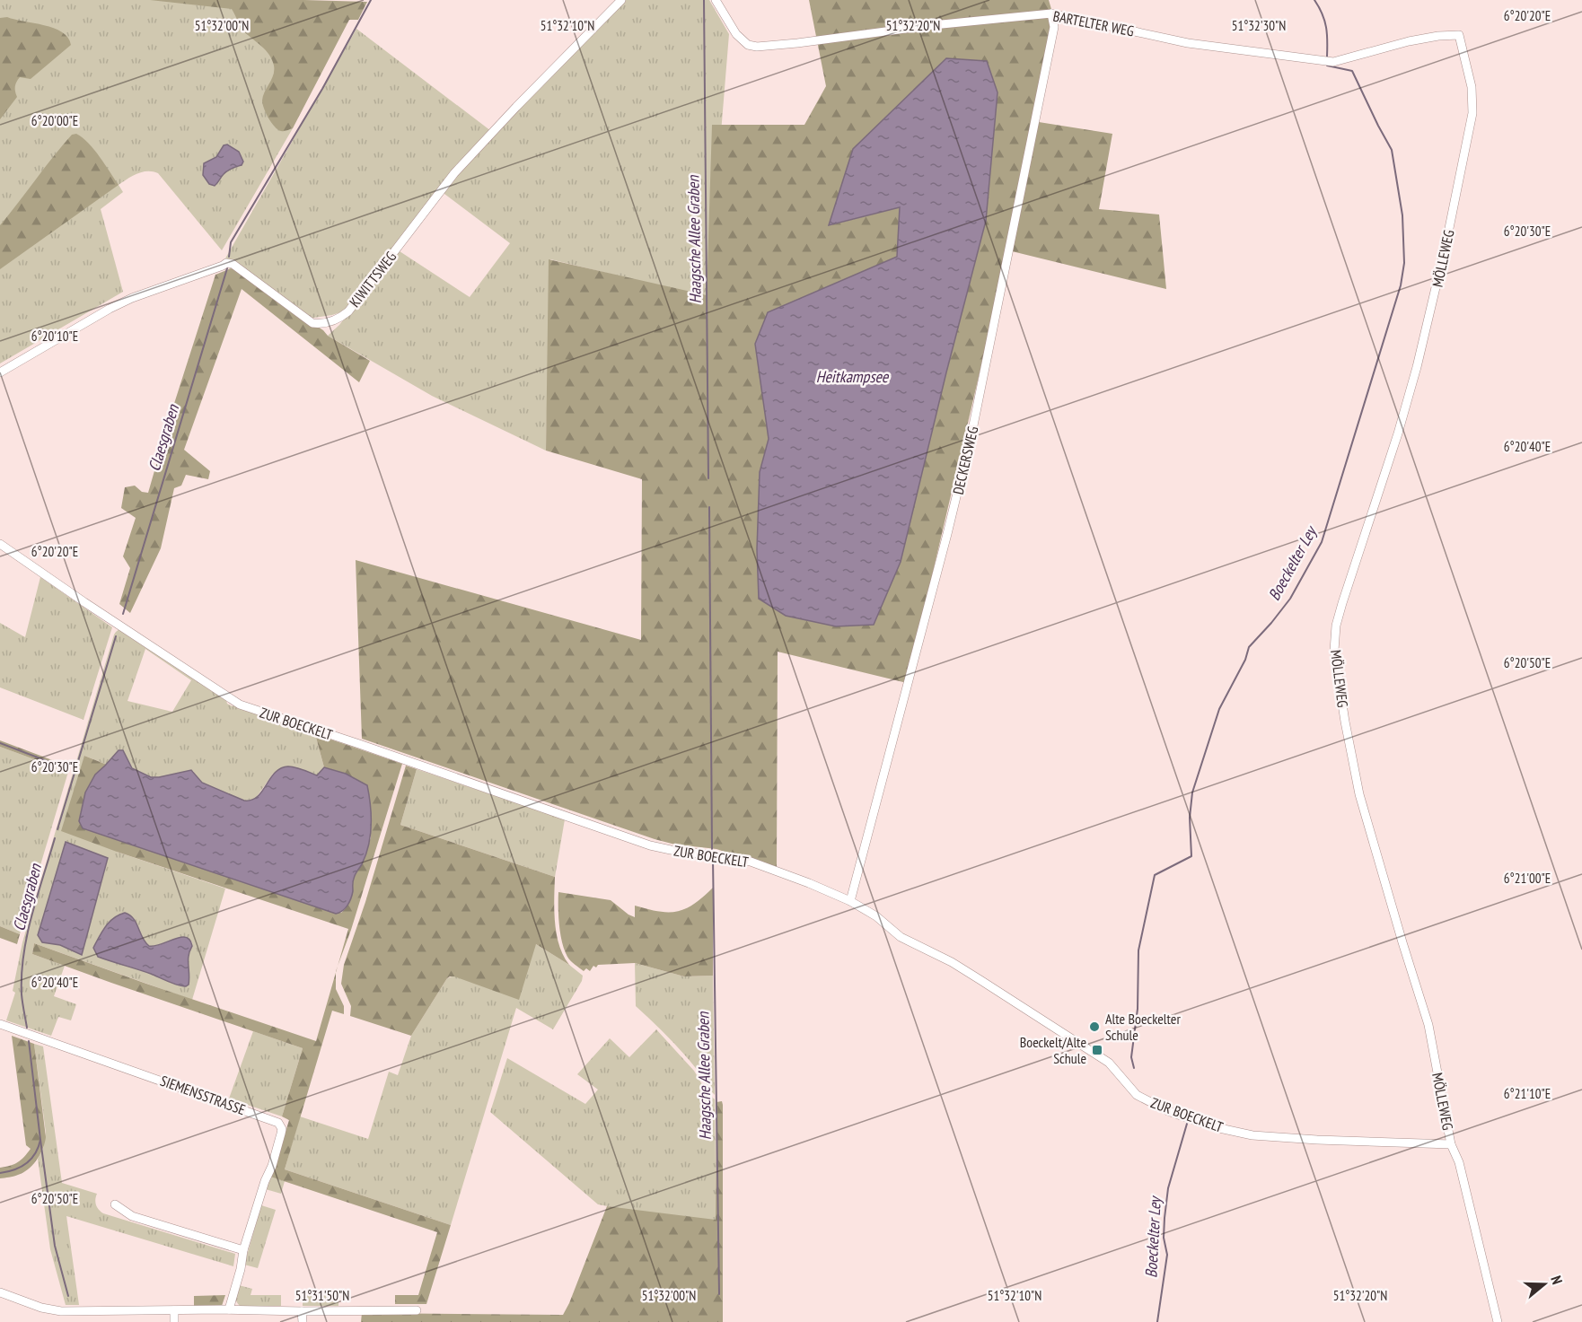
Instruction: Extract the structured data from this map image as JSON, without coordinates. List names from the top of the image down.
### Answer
{
  "streets": {
    "street": [
      "BARTELTER WEG",
      "MÖLLEWEG",
      "KIWITTSWEG",
      "DECKERSWEG",
      "ZUR BOECKELT",
      "SIEMENSSTRASSE"
    ]
  },
  "crossings": [
    ["BARTELTER WEG", "MÖLLEWEG"],
    ["BARTELTER WEG", "DECKERSWEG"],
    ["MÖLLEWEG", "ZUR BOECKELT"],
    ["DECKERSWEG", "ZUR BOECKELT"]
  ],
  "water": [
    "Haagsche Allee Graben",
    "Heitkampsee",
    "Claesgraben",
    "Boeckelter Ley"
  ],
  "places": {
    "other": ["Alte Boeckelter Schule"],
    "transit": ["Boeckelt/Alte Schule"]
  },
  "north": "right",
  "coordinates": [
    "6°20'20\"E",
    "51°32'00\"N",
    "51°32'30\"N",
    "51°32'10\"N",
    "51°32'20\"N",
    "6°20'00\"E",
    "6°20'30\"E",
    "6°20'10\"E",
    "6°20'40\"E",
    "6°20'50\"E",
    "6°21'00\"E",
    "6°21'10\"E",
    "51°31'50\"N"
  ]
}
